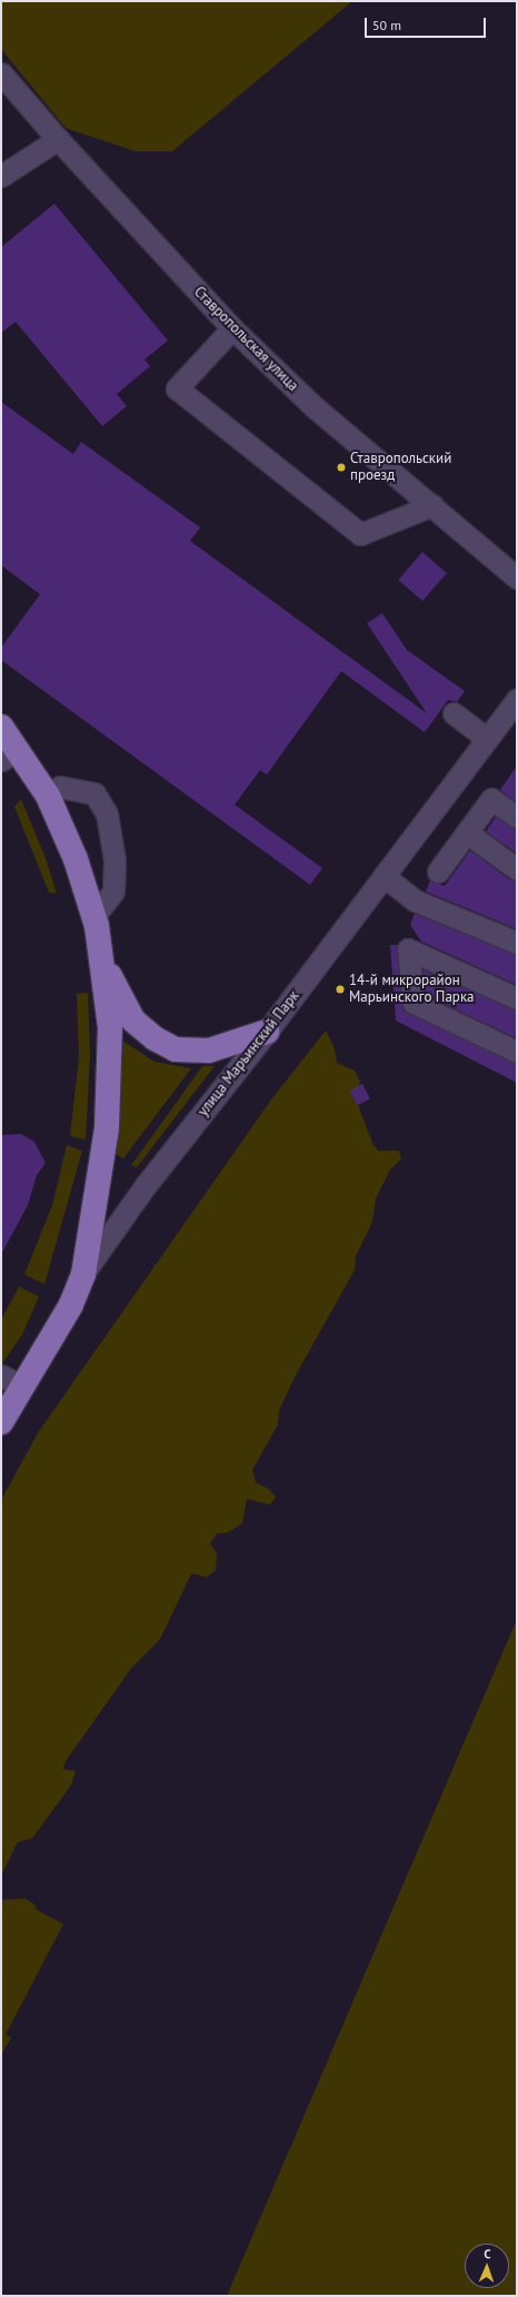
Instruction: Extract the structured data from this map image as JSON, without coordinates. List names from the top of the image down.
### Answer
{
  "streets": {
    "main road": ["улица Марьинский Парк"],
    "street": ["Ставропольская улица"]
  },
  "places": ["Ставропольский проезд", "14-й микрорайон Марьинского Парка"],
  "scale_bar": "50 m",
  "north": "top"
}
